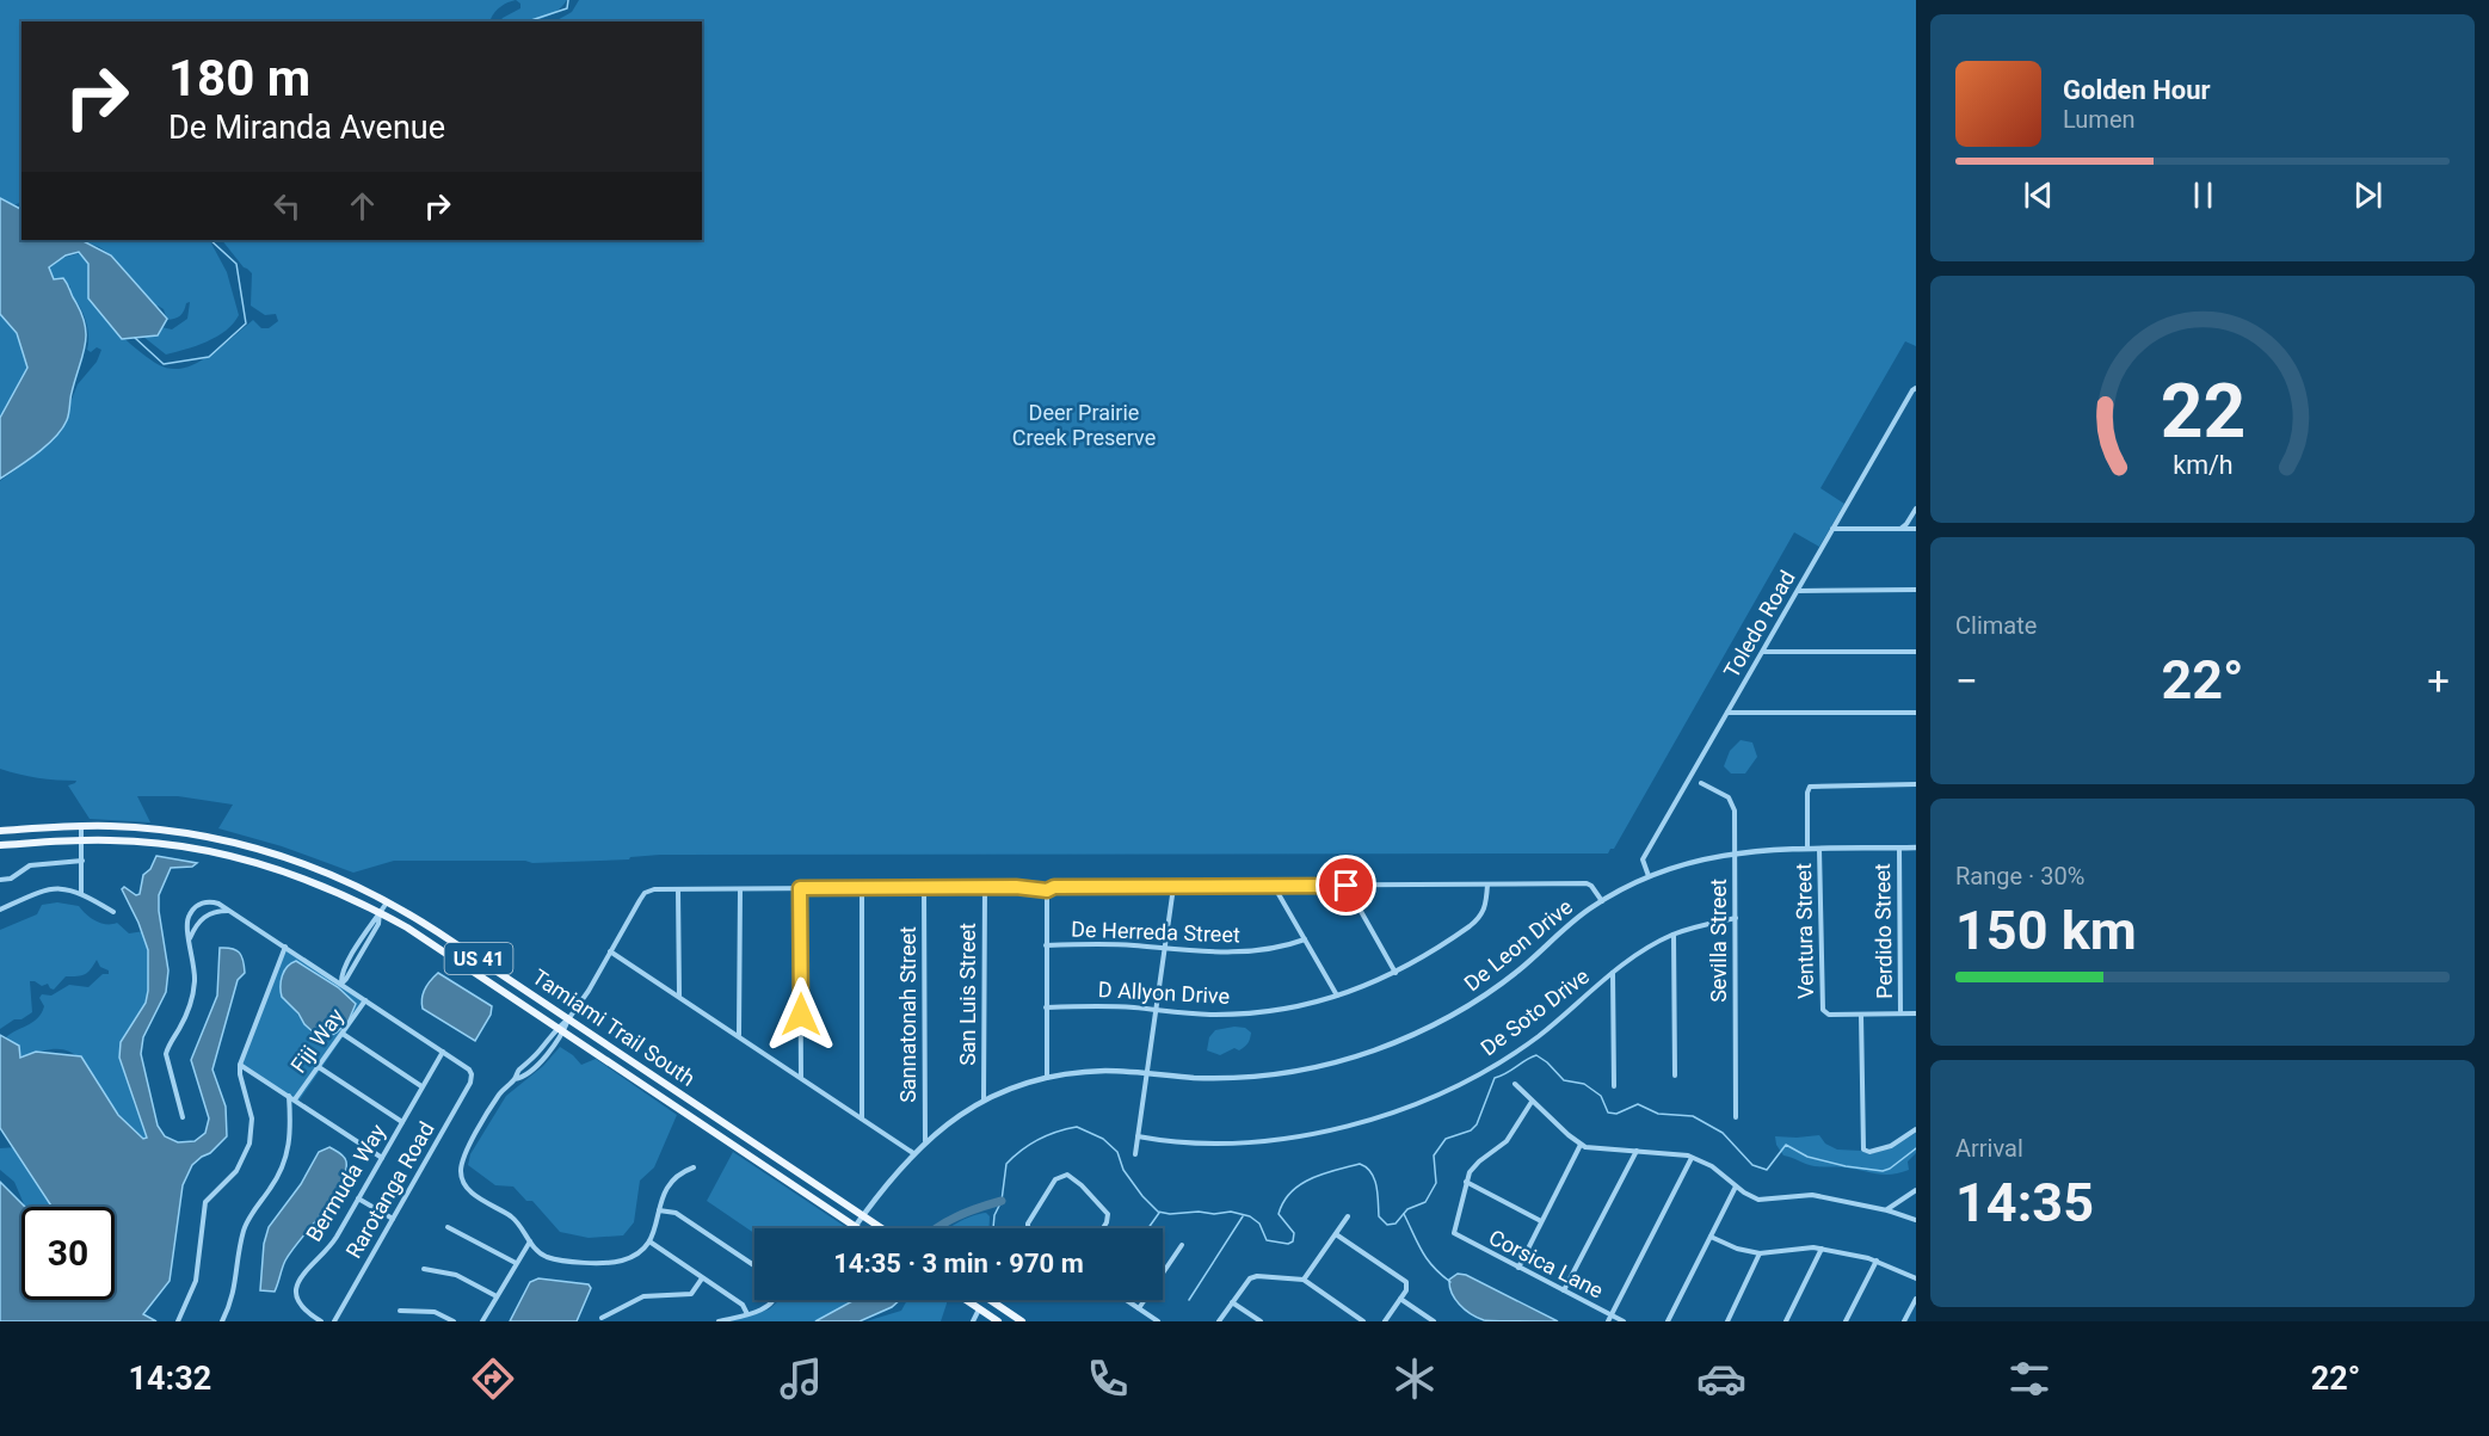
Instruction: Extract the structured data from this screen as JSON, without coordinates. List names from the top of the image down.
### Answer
{
  "streets": {
    "main road": ["US 41", "Tamiami Trail South"],
    "street": [
      "Toledo Road",
      "Ventura Street",
      "Perdido Street",
      "De Herreda Street",
      "Sevilla Street",
      "De Leon Drive",
      "D Allyon Drive",
      "San Luis Street",
      "De Soto Drive",
      "Sannatonah Street",
      "Fiji Way",
      "Bermuda Way",
      "Rarotanga Road",
      "Corsica Lane"
    ]
  },
  "crossings": [
    ["Toledo Road", "De Leon Drive"],
    ["Ventura Street", "De Leon Drive"],
    ["Perdido Street", "De Leon Drive"],
    ["Sevilla Street", "De Leon Drive"],
    ["Sevilla Street", "De Soto Drive"],
    ["De Leon Drive", "San Luis Street"],
    ["De Leon Drive", "Sannatonah Street"],
    ["De Leon Drive", "Tamiami Trail South"],
    ["Bermuda Way", "Rarotanga Road"]
  ],
  "parks": ["Deer Prairie Creek Preserve"],
  "page": {
    "turn": ["180 m", "De Miranda Avenue"],
    "song": ["Golden Hour", "Lumen"],
    "tile": [
      "Climate",
      ["Range · 30%", "150 km"],
      ["Arrival", "14:35"]
    ],
    "heat": ["−", "22°", "+"],
    "limit": "30",
    "trip": "14:35 · 3 min · 970 m",
    "tabs": ["14:32", "22°"],
    "gauge": ["22", "km/h"]
  }
}
